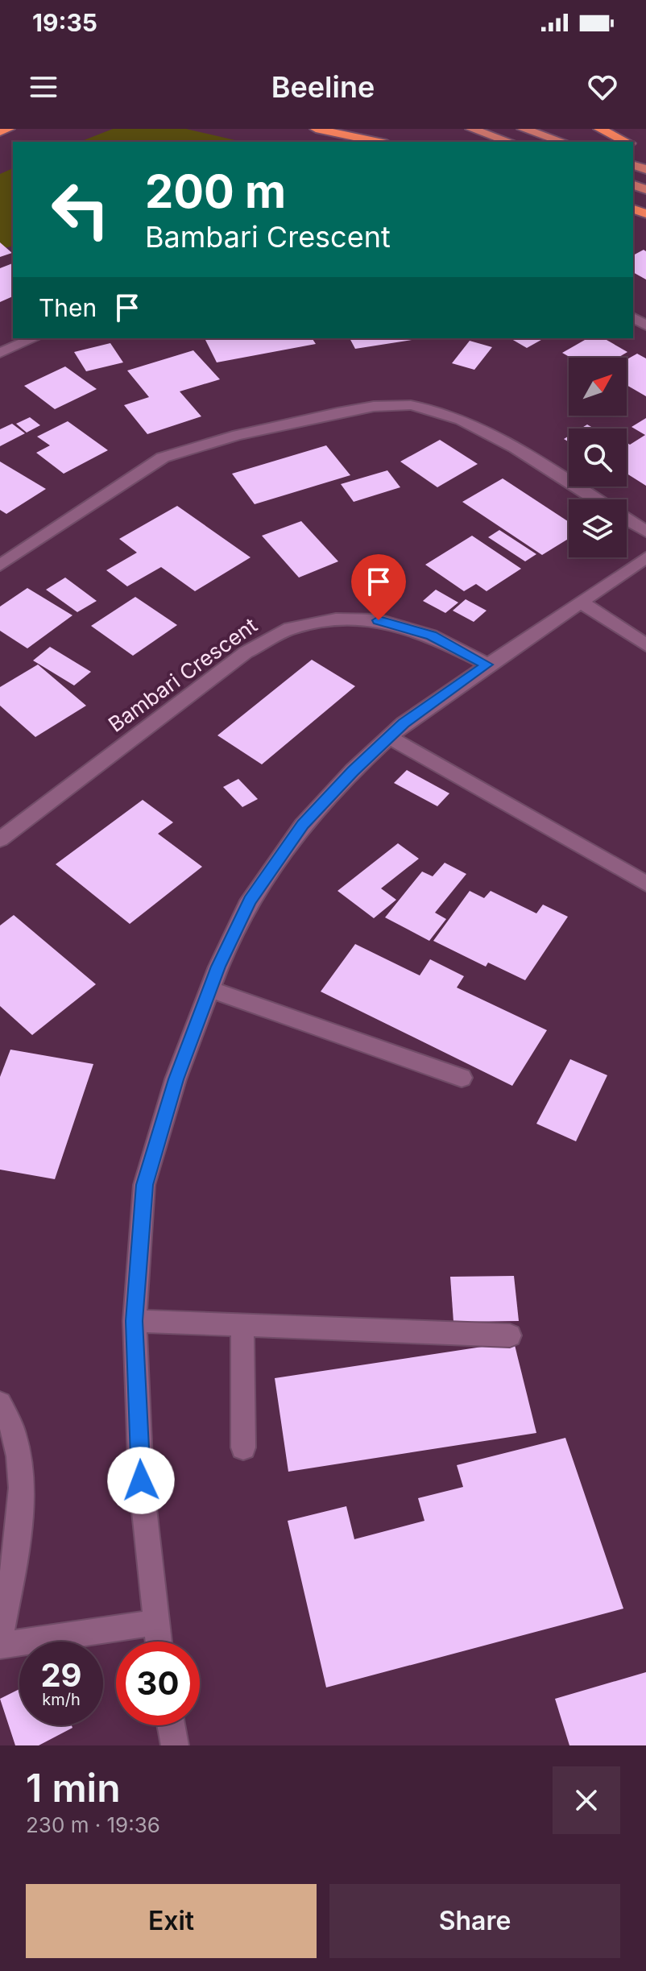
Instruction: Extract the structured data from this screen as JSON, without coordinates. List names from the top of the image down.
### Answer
{
  "streets": {
    "street": ["Bambari Crescent"]
  },
  "north": "top right",
  "page": {
    "status": "19:35",
    "header": "Beeline",
    "turn": ["200 m", "Bambari Crescent"],
    "then": "Then",
    "speed": "29 km/h",
    "limit": "30",
    "heading": ["1 min", "230 m · 19:36"],
    "buttons": ["Exit", "Share"]
  }
}
